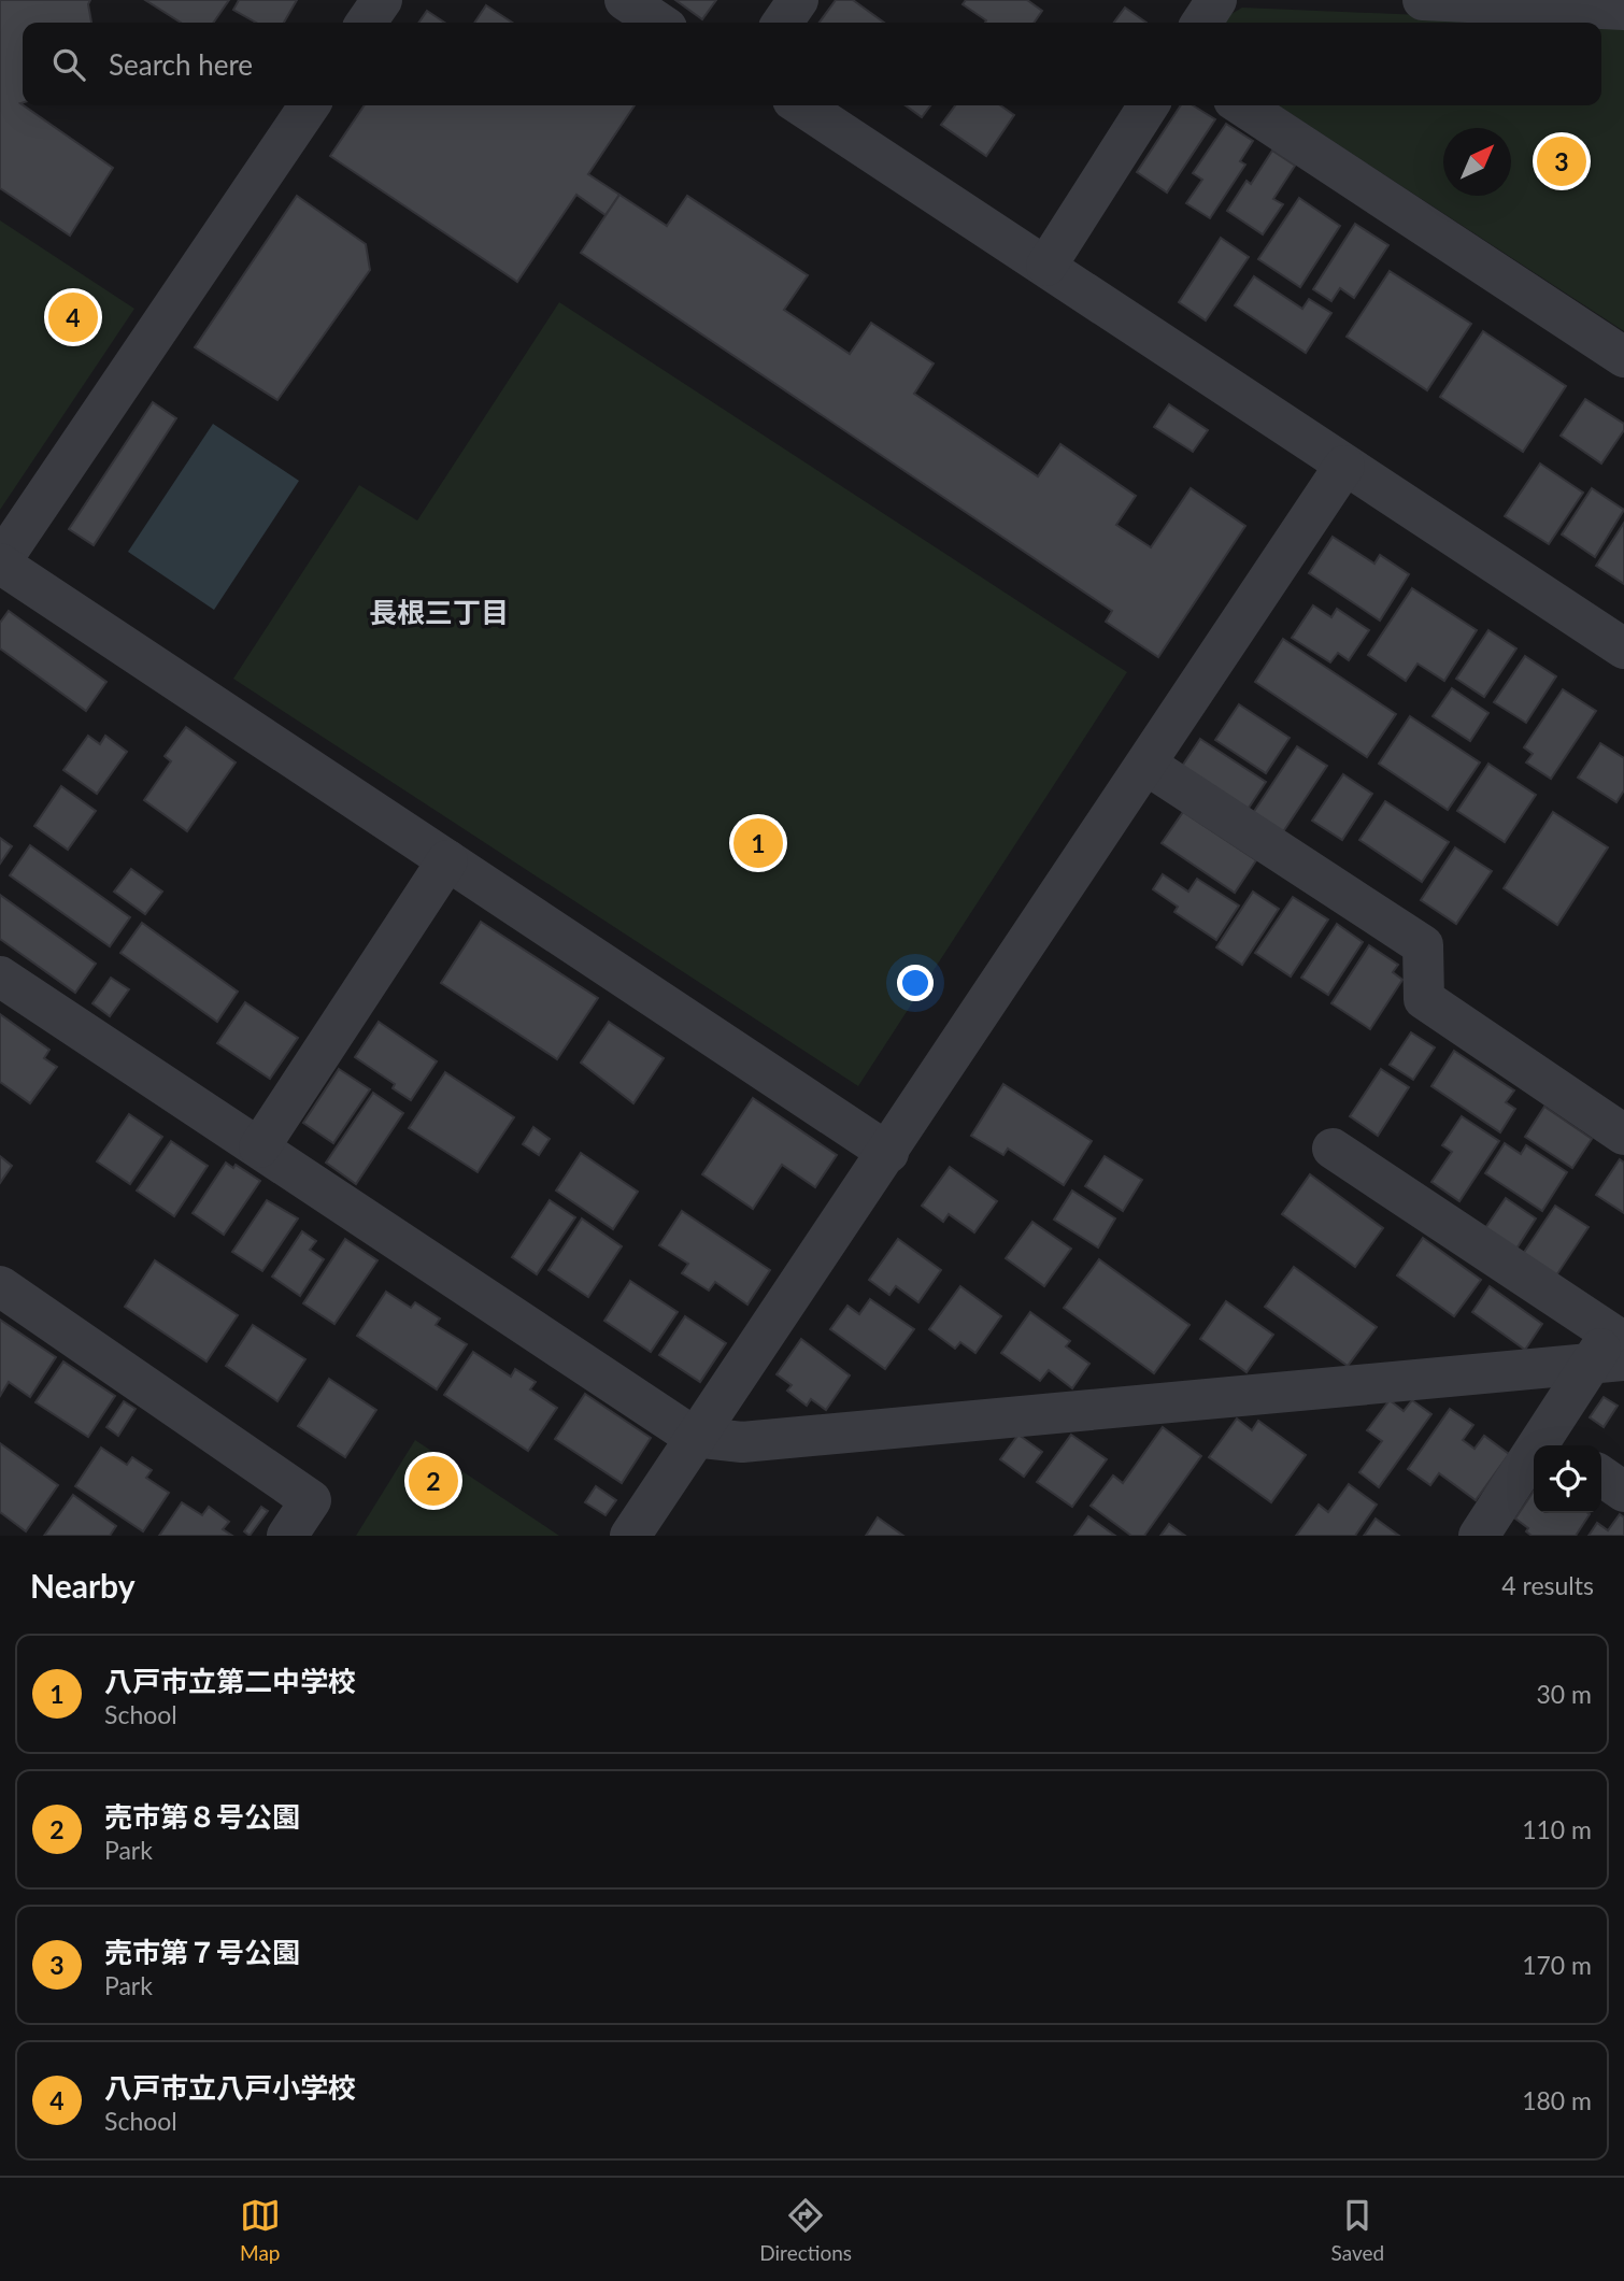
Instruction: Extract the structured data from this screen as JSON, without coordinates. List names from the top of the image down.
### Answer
{
  "districts": ["長根三丁目"],
  "north": "top right",
  "page": {
    "search": "Search here",
    "pins": [
      "3",
      "4",
      "1",
      "2"
    ],
    "heading": ["Nearby", "4 results"],
    "list": [
      {
        "mark": "1",
        "name": "八戸市立第二中学校",
        "note": "School",
        "value": "30 m"
      },
      {
        "mark": "2",
        "name": "売市第８号公園",
        "note": "Park",
        "value": "110 m"
      },
      {
        "mark": "3",
        "name": "売市第７号公園",
        "note": "Park",
        "value": "170 m"
      },
      {
        "mark": "4",
        "name": "八戸市立八戸小学校",
        "note": "School",
        "value": "180 m"
      }
    ],
    "nav": ["Map", "Directions", "Saved"]
  }
}
